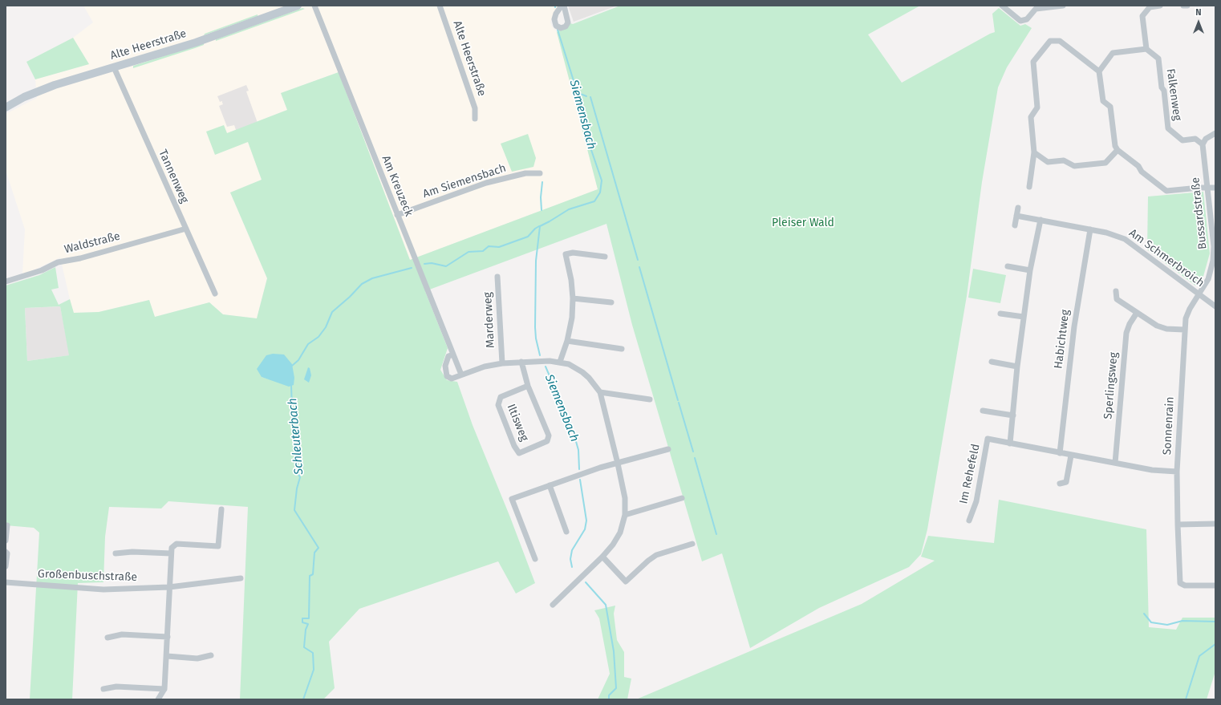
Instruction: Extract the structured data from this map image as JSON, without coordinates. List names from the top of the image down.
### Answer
{
  "streets": {
    "street": [
      "Alte Heerstraße",
      "Falkenweg",
      "Tannenweg",
      "Am Siemensbach",
      "Am Kreuzeck",
      "Bussardstraße",
      "Waldstraße",
      "Am Schmerbroich",
      "Marderweg",
      "Habichtweg",
      "Sperlingsweg",
      "Iltisweg",
      "Sonnenrain",
      "Im Rehefeld",
      "Großenbuschstraße"
    ]
  },
  "crossings": [
    ["Alte Heerstraße", "Tannenweg"],
    ["Falkenweg", "Bussardstraße"],
    ["Tannenweg", "Waldstraße"],
    ["Am Siemensbach", "Am Kreuzeck"],
    ["Bussardstraße", "Am Schmerbroich"],
    ["Bussardstraße", "Sonnenrain"],
    ["Am Schmerbroich", "Habichtweg"],
    ["Am Schmerbroich", "Sonnenrain"],
    ["Habichtweg", "Im Rehefeld"],
    ["Sperlingsweg", "Im Rehefeld"],
    ["Sonnenrain", "Im Rehefeld"]
  ],
  "water": ["Siemensbach", "Schleuterbach"],
  "parks": ["Pleiser Wald"],
  "north": "top"
}
